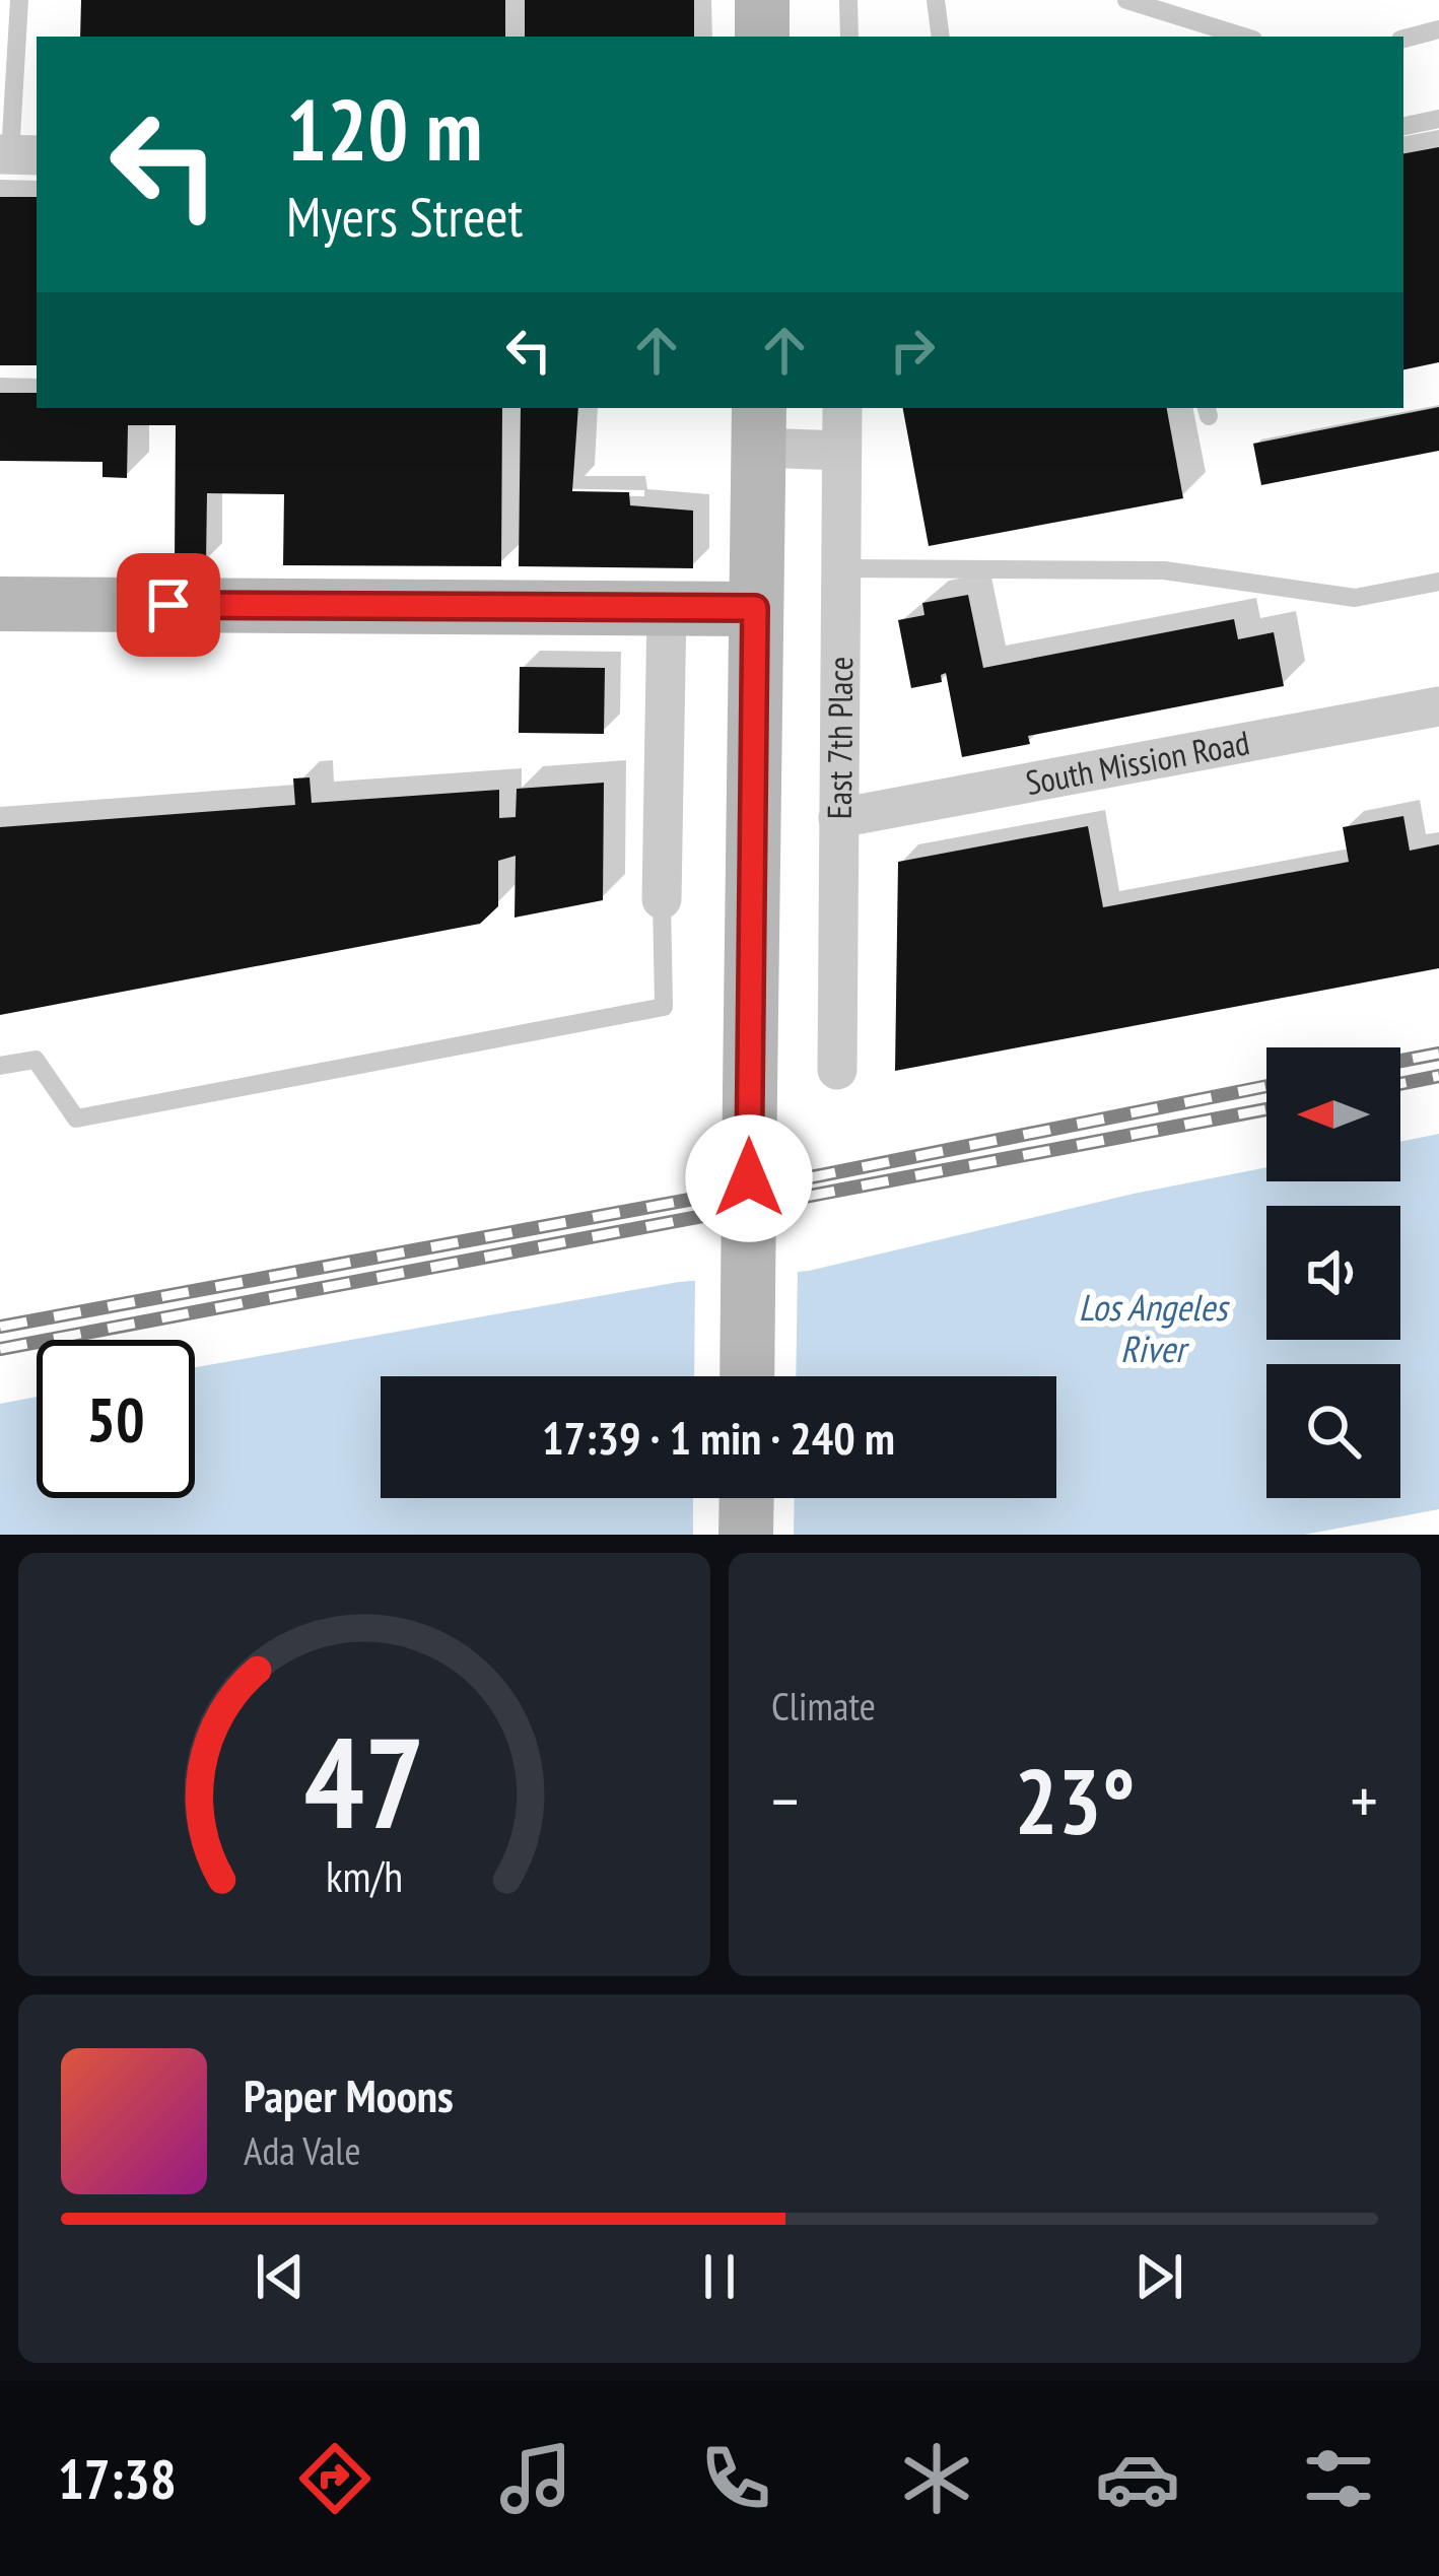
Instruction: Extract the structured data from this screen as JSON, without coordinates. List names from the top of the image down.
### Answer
{
  "streets": {
    "street": ["East 7th Place", "South Mission Road"]
  },
  "crossings": [
    ["East 7th Place", "South Mission Road"]
  ],
  "water": ["Los Angeles River"],
  "north": "left",
  "page": {
    "turn": ["120 m", "Myers Street"],
    "limit": "50",
    "trip": "17:39 · 1 min · 240 m",
    "tile": "Climate",
    "heat": ["−", "23°", "+"],
    "song": ["Paper Moons", "Ada Vale"],
    "tabs": "17:38",
    "gauge": ["47", "km/h"]
  }
}
